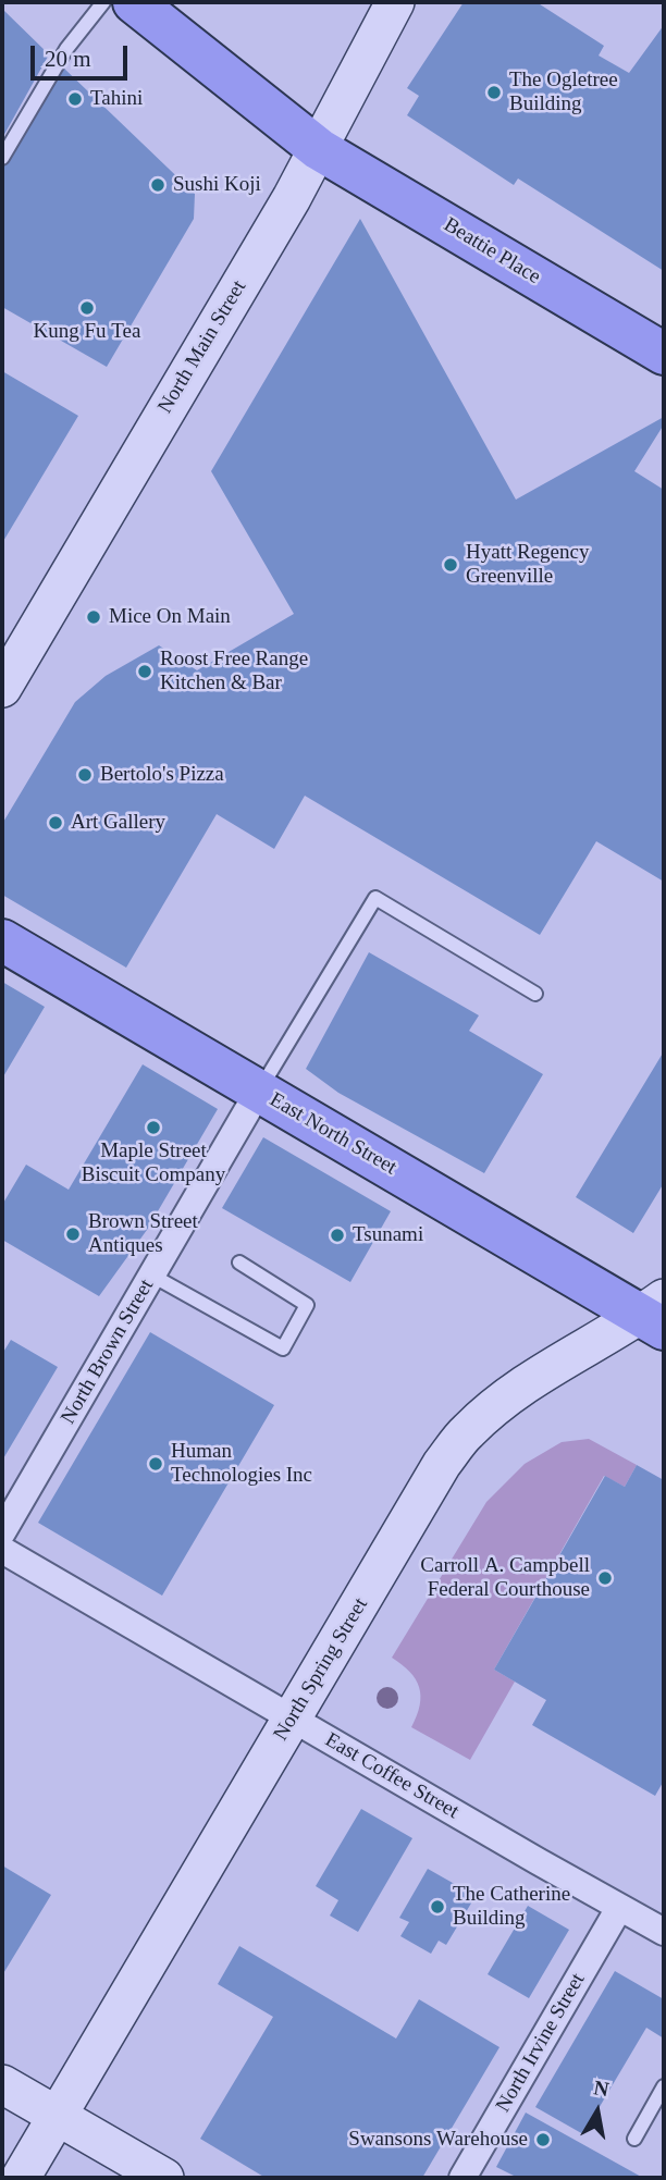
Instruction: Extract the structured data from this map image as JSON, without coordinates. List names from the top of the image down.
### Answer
{
  "streets": {
    "main road": ["Beattie Place", "East North Street"],
    "street": [
      "North Main Street",
      "North Brown Street",
      "North Spring Street",
      "East Coffee Street",
      "North Irvine Street"
    ]
  },
  "crossings": [
    ["Beattie Place", "North Main Street"],
    ["East North Street", "North Brown Street"],
    ["East North Street", "North Spring Street"],
    ["North Spring Street", "East Coffee Street"],
    ["East Coffee Street", "North Irvine Street"]
  ],
  "places": [
    "The Ogletree Building",
    "Tahini",
    "Sushi Koji",
    "Kung Fu Tea",
    "Hyatt Regency Greenville",
    "Mice On Main",
    "Roost Free Range Kitchen & Bar",
    "Bertolo's Pizza",
    "Art Gallery",
    "Maple Street Biscuit Company",
    "Brown Street Antiques",
    "Tsunami",
    "Human Technologies Inc",
    "Carroll A. Campbell Federal Courthouse",
    "The Catherine Building",
    "Swansons Warehouse"
  ],
  "scale_bar": "20 m",
  "north": "top"
}
